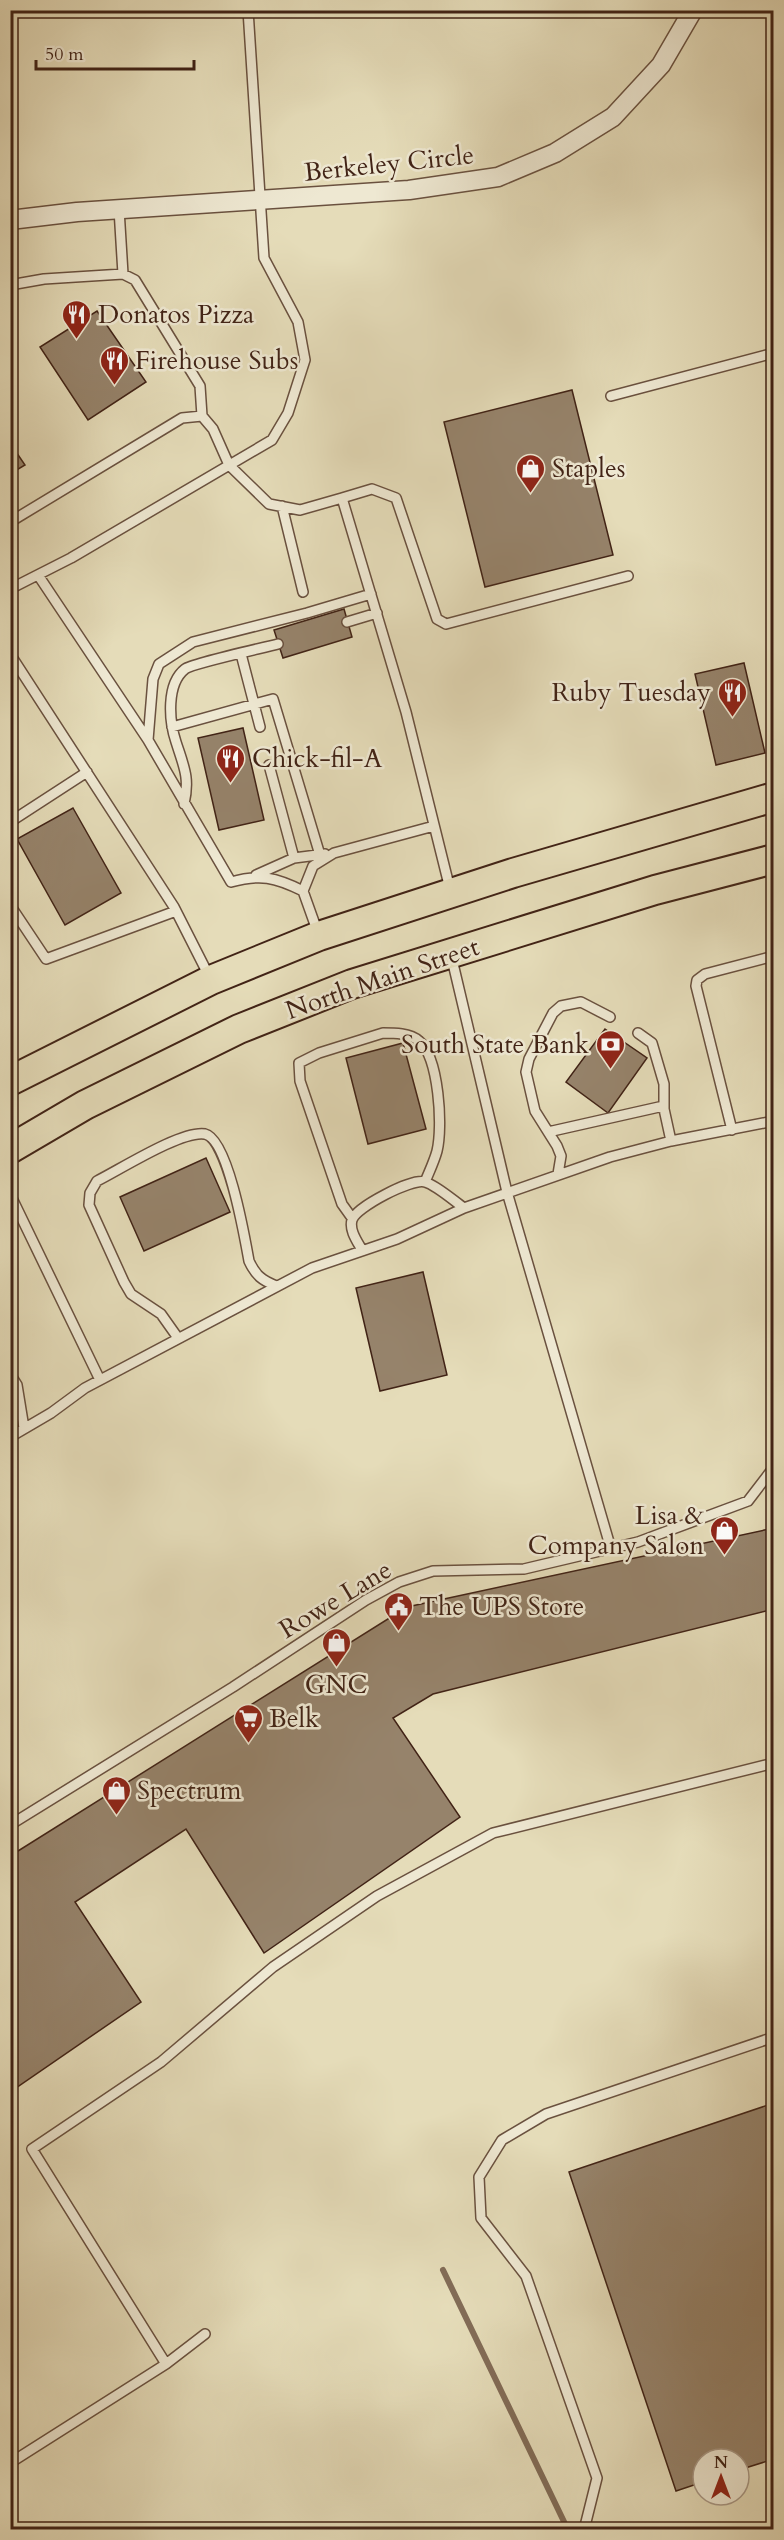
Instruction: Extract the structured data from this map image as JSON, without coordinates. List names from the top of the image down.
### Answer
{
  "streets": {
    "main road": ["North Main Street"],
    "street": ["Berkeley Circle"],
    "lane": ["Rowe Lane"]
  },
  "places": {
    "restaurant": [
      "Donatos Pizza",
      "Firehouse Subs",
      "Ruby Tuesday",
      "Chick-fil-A"
    ],
    "shop": [
      "Staples",
      "Lisa & Company Salon",
      "GNC",
      "Spectrum"
    ],
    "bank": ["South State Bank"],
    "public building": ["The UPS Store"],
    "supermarket": ["Belk"]
  },
  "scale_bar": "50 m",
  "north": "top"
}
